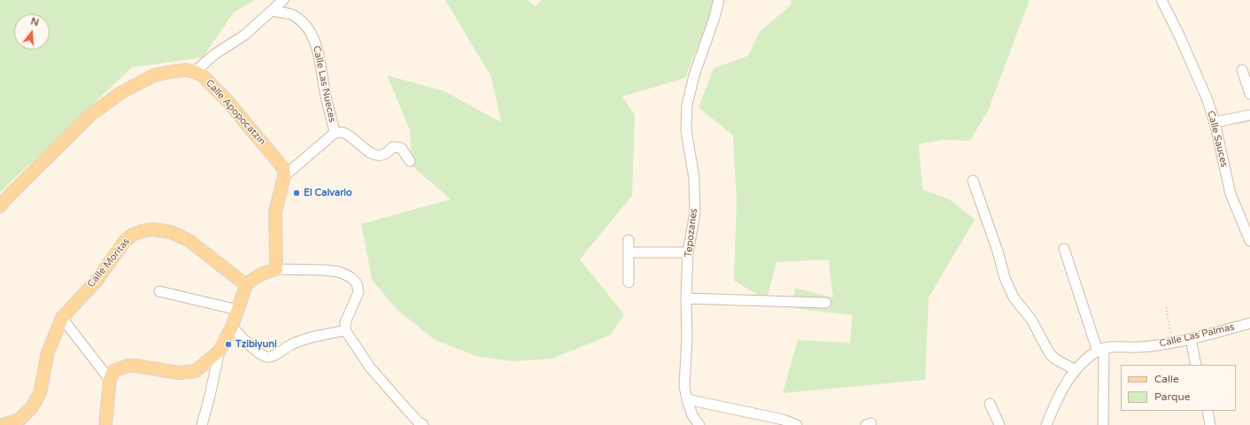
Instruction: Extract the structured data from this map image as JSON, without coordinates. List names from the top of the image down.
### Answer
{
  "streets": {
    "main road": ["Calle Apopocatzin", "Calle Moritas"],
    "street": [
      "Calle Las Nueces",
      "Calle Sauces",
      "Tepozanes",
      "Calle Las Palmas"
    ]
  },
  "places": ["El Calvario", "Tzibiyuni"],
  "legend": ["Calle", "Parque"],
  "north": "top"
}
